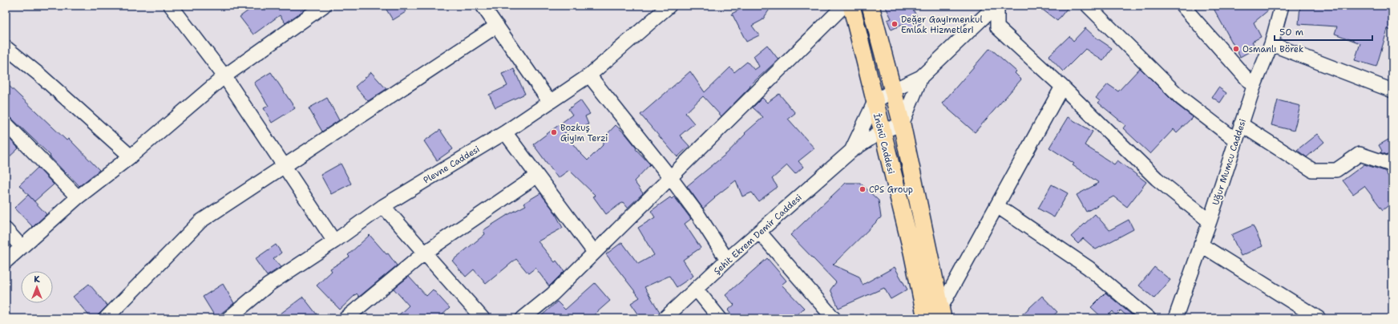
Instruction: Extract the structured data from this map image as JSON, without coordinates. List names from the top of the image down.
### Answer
{
  "streets": {
    "main road": ["İnönü Caddesi"],
    "street": ["Uğur Mumcu Caddesi", "Plevne Caddesi", "Şehit Ekrem Demir Caddesi"]
  },
  "places": [
    "Değer Gayirmenkul Emlak Hizmetleri",
    "Osmanlı Börek",
    "Bozkuş Giyim Terzi",
    "CPS Group"
  ],
  "scale_bar": "50 m",
  "north": "top"
}
